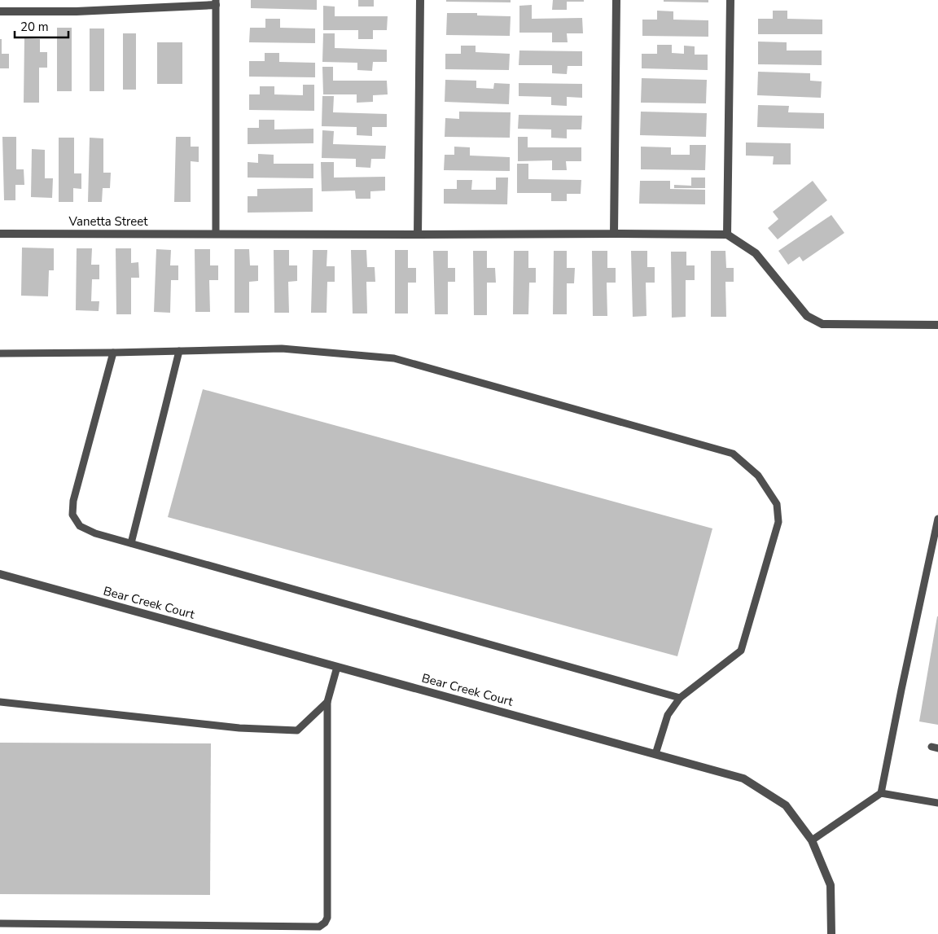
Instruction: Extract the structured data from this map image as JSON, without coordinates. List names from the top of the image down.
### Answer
{
  "streets": {
    "street": ["Vanetta Street", "Bear Creek Court"]
  },
  "scale_bar": "20 m"
}
